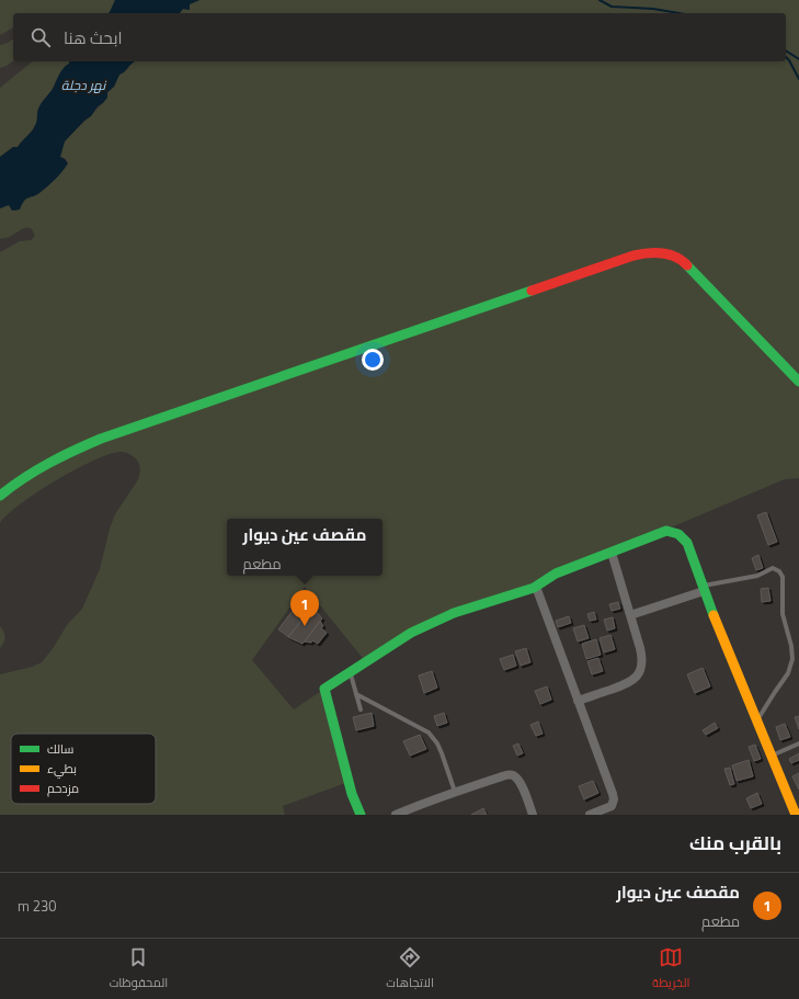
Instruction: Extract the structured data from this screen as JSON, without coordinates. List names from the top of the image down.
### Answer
{
  "water": ["نهر دجلة"],
  "legend": ["سالك", "بطيء", "مزدحم"],
  "page": {
    "search": "ابحث هنا",
    "popup": ["مقصف عين ديوار", "مطعم"],
    "pins": "1",
    "heading": "بالقرب منك",
    "list": [
      {
        "mark": "1",
        "name": "مقصف عين ديوار",
        "note": "مطعم",
        "value": "230 m"
      }
    ],
    "nav": ["الخريطة", "الاتجاهات", "المحفوظات"]
  }
}
